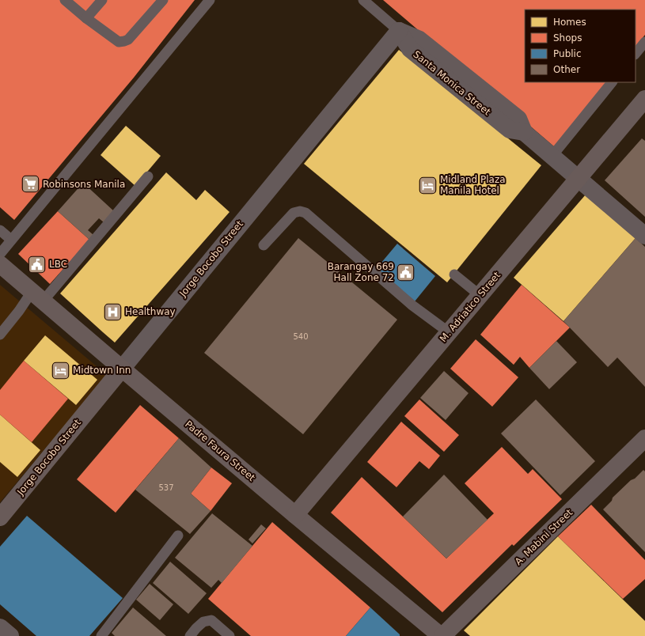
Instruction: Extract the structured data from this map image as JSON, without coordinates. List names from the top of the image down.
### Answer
{
  "streets": {
    "street": [
      "Santa Monica Street",
      "Jorge Bocobo Street",
      "M. Adriatico Street",
      "Padre Faura Street",
      "A. Mabini Street"
    ]
  },
  "crossings": [
    ["Santa Monica Street", "Jorge Bocobo Street"],
    ["Santa Monica Street", "M. Adriatico Street"],
    ["Jorge Bocobo Street", "Padre Faura Street"],
    ["M. Adriatico Street", "Padre Faura Street"],
    ["Padre Faura Street", "A. Mabini Street"]
  ],
  "places": {
    "supermarket": ["Robinsons Manila"],
    "hotel": ["Midland Plaza Manila Hotel", "Midtown Inn"],
    "public building": ["LBC", "Barangay 669 Hall Zone 72"],
    "hospital": ["Healthway"]
  },
  "house_numbers": ["540", "537"],
  "legend": [
    "Homes",
    "Shops",
    "Public",
    "Other"
  ]
}
